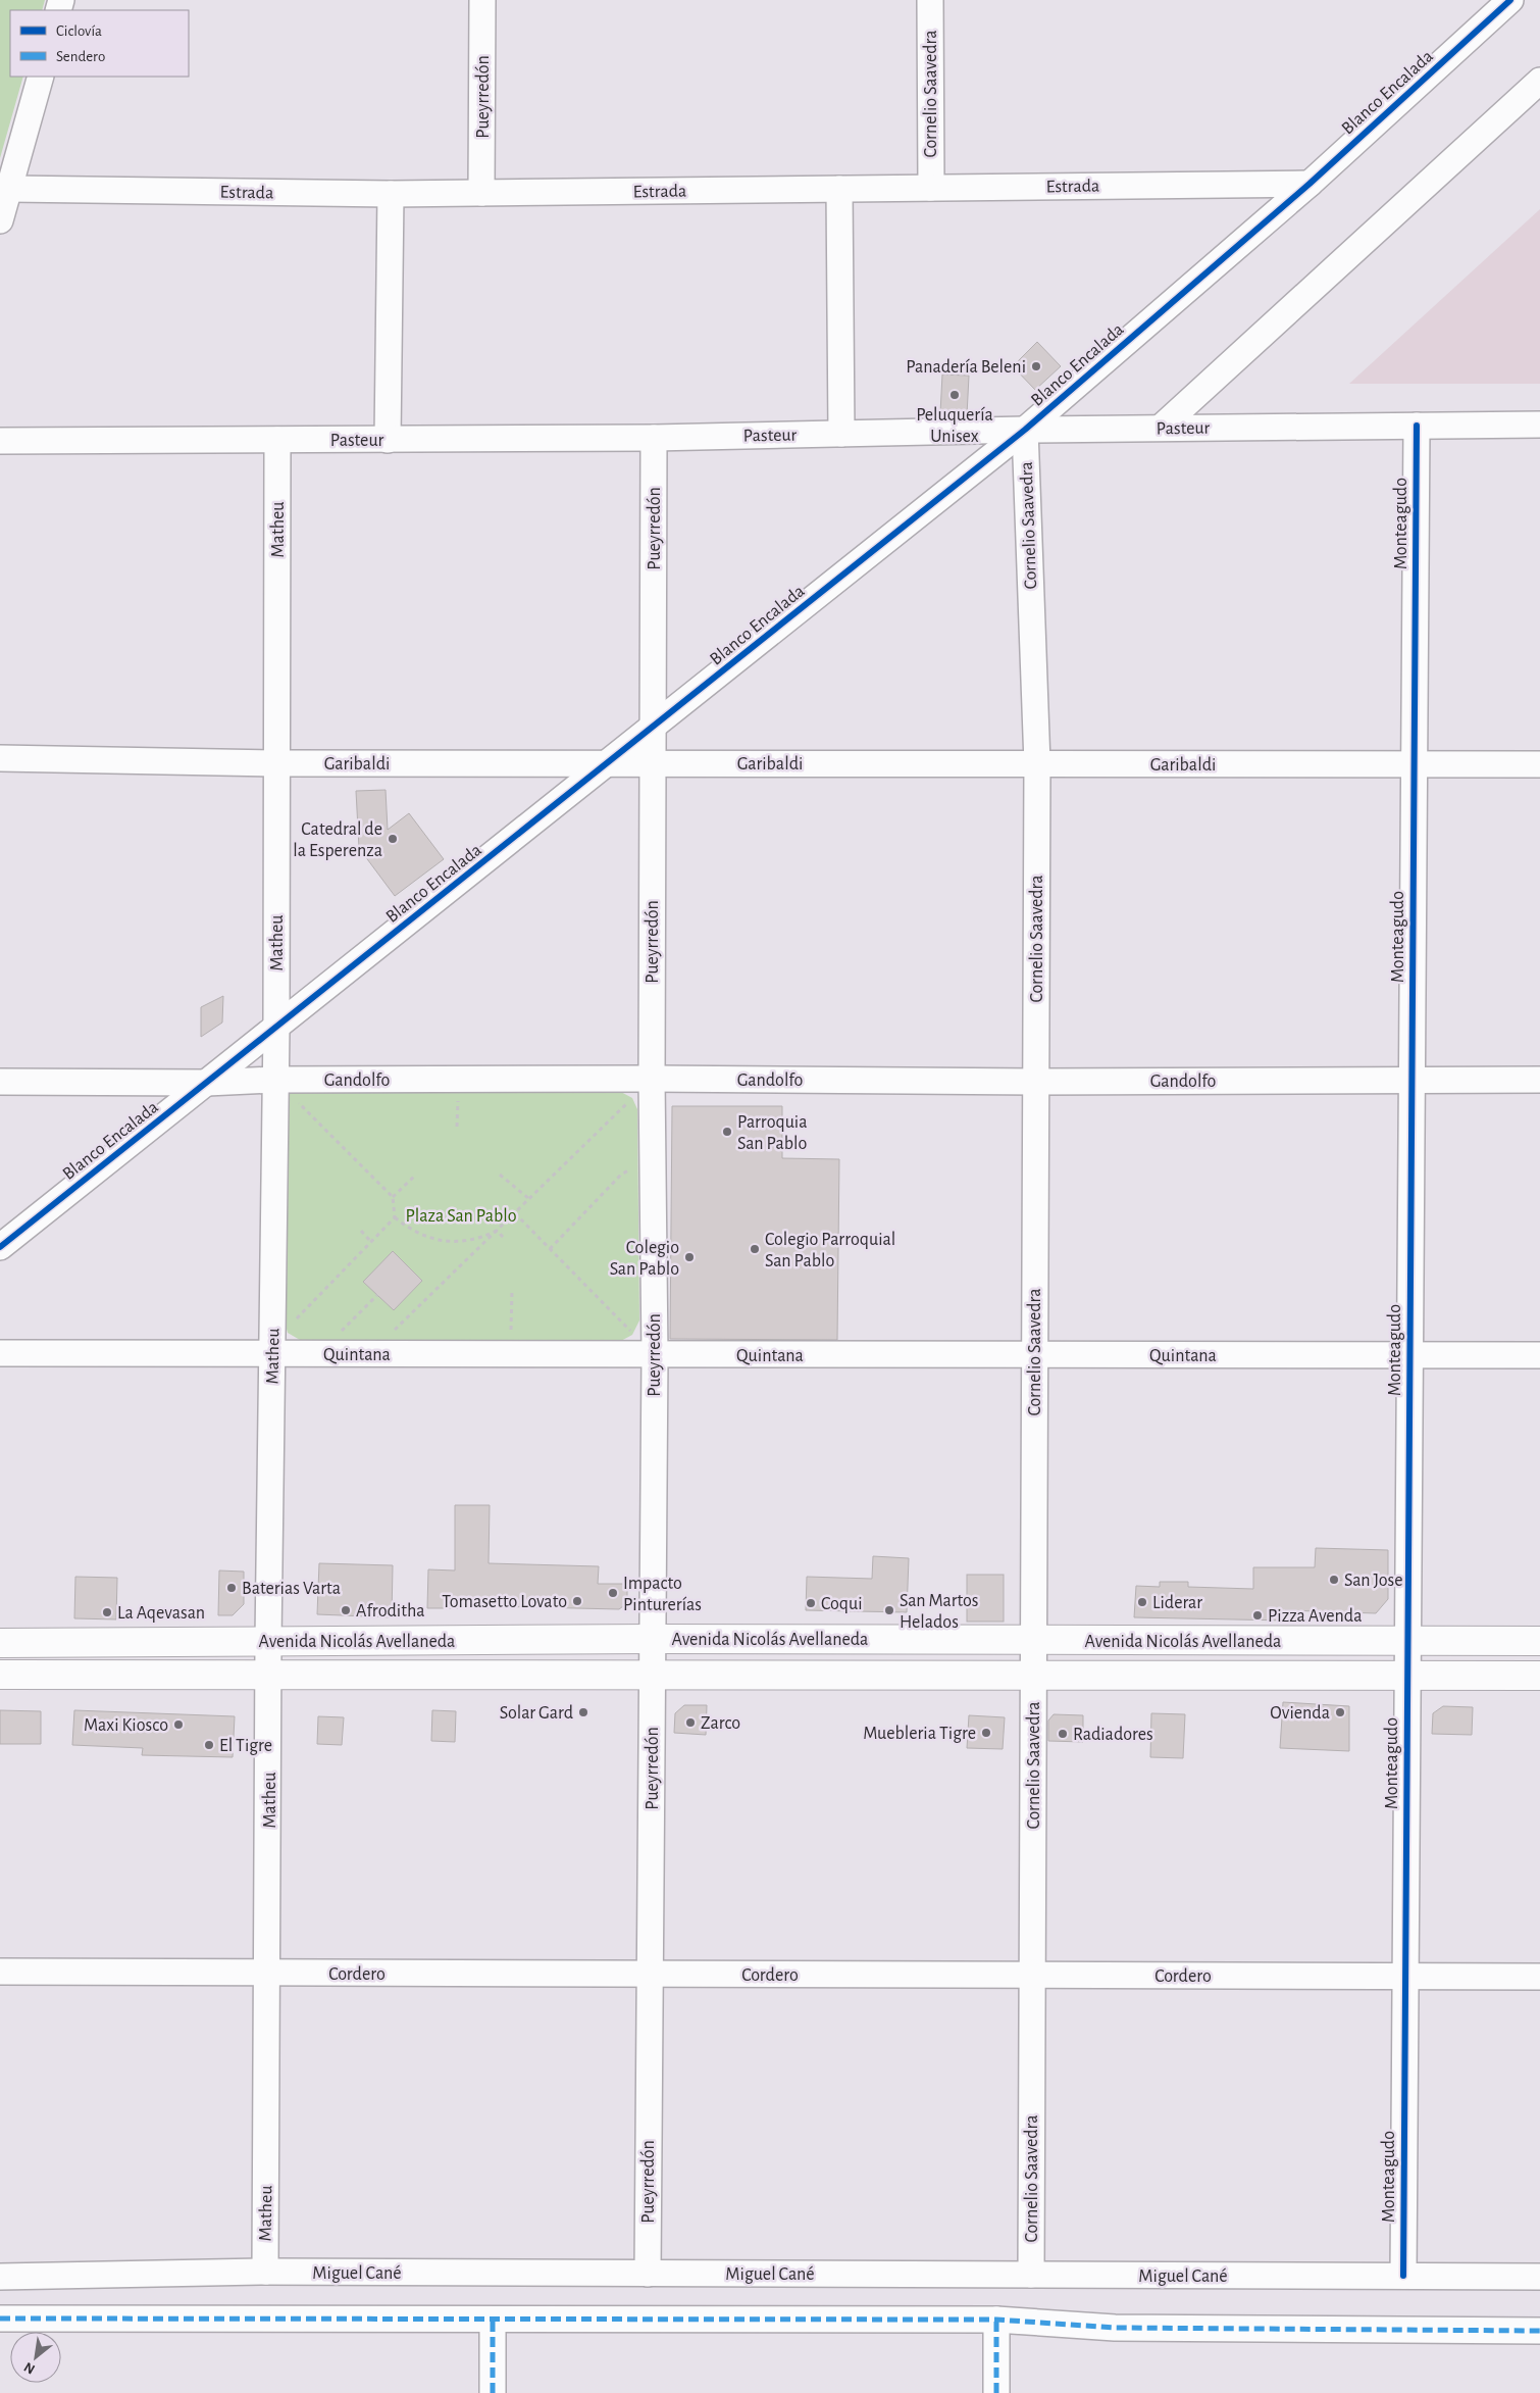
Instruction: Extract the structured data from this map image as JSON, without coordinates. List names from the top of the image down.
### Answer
{
  "streets": {
    "main road": ["Avenida Nicolás Avellaneda"],
    "street": [
      "Blanco Encalada",
      "Cornelio Saavedra",
      "Pueyrredón",
      "Estrada",
      "Pasteur",
      "Monteagudo",
      "Matheu",
      "Garibaldi",
      "Gandolfo",
      "Quintana",
      "Cordero",
      "Miguel Cané"
    ]
  },
  "crossings": [
    ["Blanco Encalada", "Cornelio Saavedra"],
    ["Blanco Encalada", "Pueyrredón"],
    ["Blanco Encalada", "Estrada"],
    ["Blanco Encalada", "Pasteur"],
    ["Blanco Encalada", "Matheu"],
    ["Blanco Encalada", "Garibaldi"],
    ["Blanco Encalada", "Gandolfo"],
    ["Cornelio Saavedra", "Estrada"],
    ["Cornelio Saavedra", "Pasteur"],
    ["Cornelio Saavedra", "Garibaldi"],
    ["Cornelio Saavedra", "Gandolfo"],
    ["Cornelio Saavedra", "Quintana"],
    ["Cornelio Saavedra", "Avenida Nicolás Avellaneda"],
    ["Cornelio Saavedra", "Cordero"],
    ["Cornelio Saavedra", "Miguel Cané"],
    ["Pueyrredón", "Estrada"],
    ["Pueyrredón", "Pasteur"],
    ["Pueyrredón", "Garibaldi"],
    ["Pueyrredón", "Gandolfo"],
    ["Pueyrredón", "Quintana"],
    ["Pueyrredón", "Avenida Nicolás Avellaneda"],
    ["Pueyrredón", "Cordero"],
    ["Pueyrredón", "Miguel Cané"],
    ["Pasteur", "Monteagudo"],
    ["Pasteur", "Matheu"],
    ["Monteagudo", "Garibaldi"],
    ["Monteagudo", "Gandolfo"],
    ["Monteagudo", "Quintana"],
    ["Monteagudo", "Avenida Nicolás Avellaneda"],
    ["Monteagudo", "Cordero"],
    ["Monteagudo", "Miguel Cané"],
    ["Matheu", "Garibaldi"],
    ["Matheu", "Gandolfo"],
    ["Matheu", "Quintana"],
    ["Matheu", "Avenida Nicolás Avellaneda"],
    ["Matheu", "Cordero"],
    ["Matheu", "Miguel Cané"]
  ],
  "parks": ["Plaza San Pablo"],
  "places": [
    "Panadería Beleni",
    "Peluquería Unisex",
    "Catedral de la Esperenza",
    "Parroquia San Pablo",
    "Colegio Parroquial San Pablo",
    "Colegio San Pablo",
    "San Jose",
    "Baterias Varta",
    "Impacto Pinturerías",
    "Tomasetto Lovato",
    "Liderar",
    "Coqui",
    "Afroditha",
    "San Martos Helados",
    "La Aqevasan",
    "Pizza Avenda",
    "Solar Gard",
    "Ovienda",
    "Zarco",
    "Maxi Kiosco",
    "Muebleria Tigre",
    "Radiadores",
    "El Tigre"
  ],
  "legend": ["Ciclovía", "Sendero"],
  "north": "bottom left"
}
